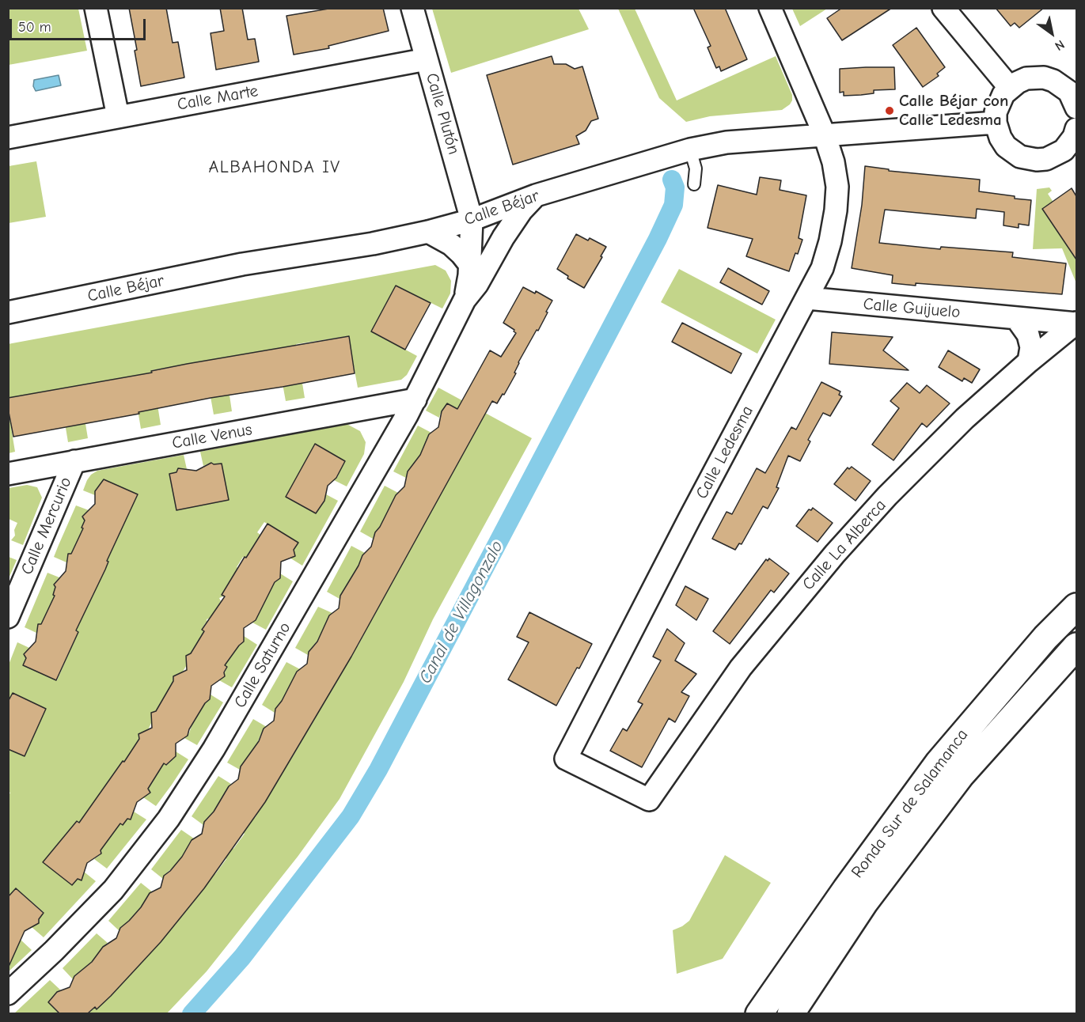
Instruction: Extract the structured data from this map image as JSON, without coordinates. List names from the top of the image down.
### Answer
{
  "streets": {
    "highway": ["Ronda Sur de Salamanca"],
    "street": [
      "Calle Marte",
      "Calle Plutón",
      "Calle Béjar",
      "Calle Guijuelo",
      "Calle Venus",
      "Calle Ledesma",
      "Calle Mercurio",
      "Calle La Alberca",
      "Calle Saturno"
    ]
  },
  "crossings": [
    ["Calle Marte", "Calle Plutón"],
    ["Calle Plutón", "Calle Béjar"],
    ["Calle Plutón", "Calle Saturno"],
    ["Calle Béjar", "Calle Ledesma"],
    ["Calle Béjar", "Calle Saturno"],
    ["Calle Guijuelo", "Calle Ledesma"],
    ["Calle Guijuelo", "Calle La Alberca"],
    ["Calle Venus", "Calle Mercurio"],
    ["Calle Venus", "Calle Saturno"],
    ["Calle Ledesma", "Calle La Alberca"]
  ],
  "districts": ["ALBAHONDA IV"],
  "water": ["Canal de Villagonzalo"],
  "places": ["Calle Béjar con Calle Ledesma"],
  "scale_bar": "50 m",
  "north": "bottom right"
}
